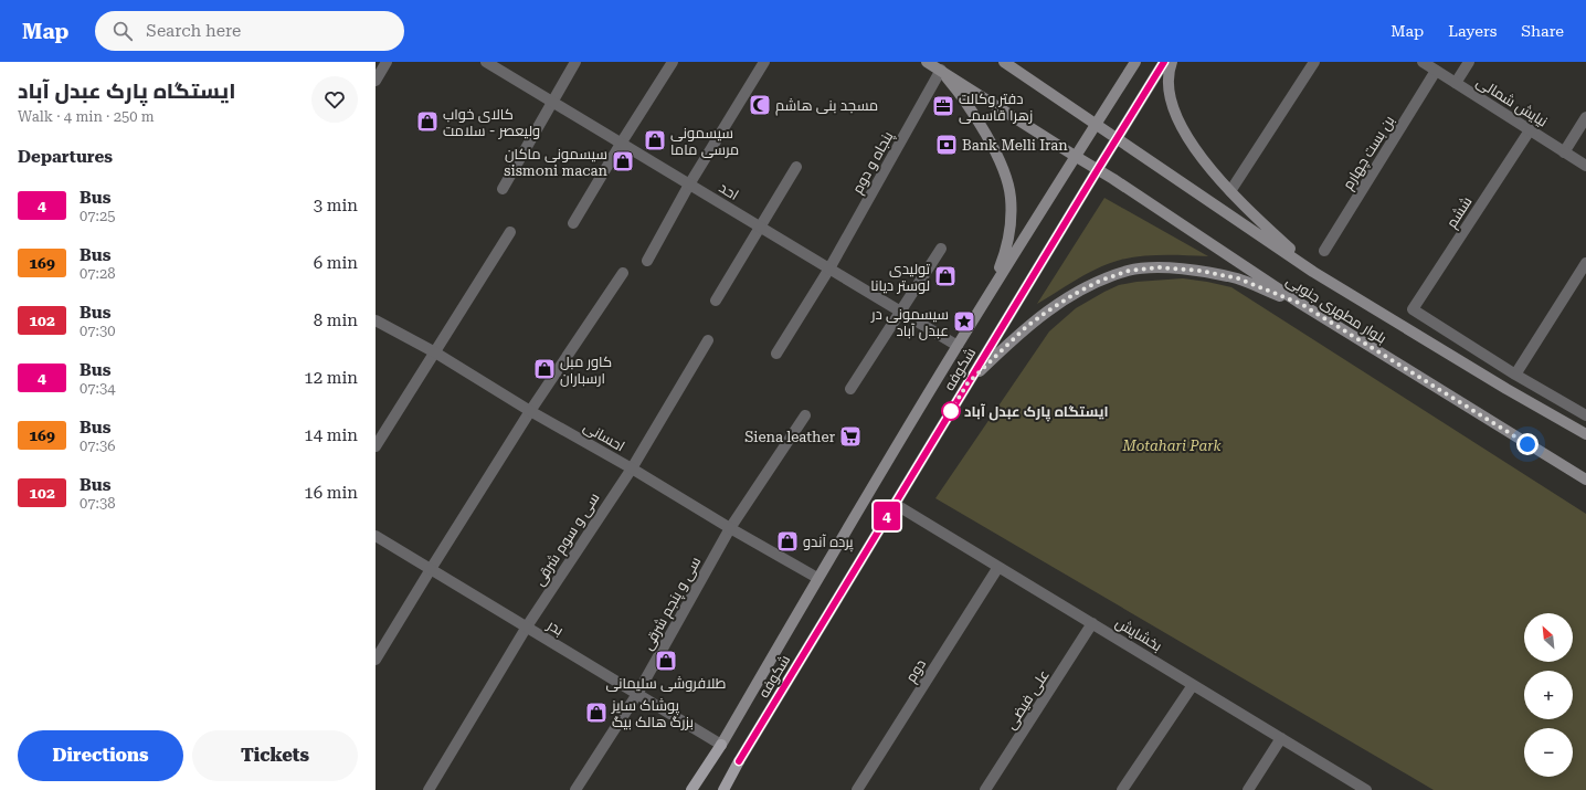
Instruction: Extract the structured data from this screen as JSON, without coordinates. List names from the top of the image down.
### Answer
{
  "streets": {
    "main road": ["بلوار مطهری جنوبی", "شکوفه"],
    "street": [
      "نیایش شمالی",
      "بن بست چهارم",
      "پنجاه و دوم",
      "احد",
      "ششم",
      "احسانی",
      "سی و سوم شرقی",
      "سی و پنجم شرقی",
      "بدر",
      "بخشایش",
      "دوم",
      "علی فیضی"
    ]
  },
  "crossings": [
    ["نیایش شمالی", "بن بست چهارم"],
    ["نیایش شمالی", "ششم"],
    ["پنجاه و دوم", "احد"],
    ["پنجاه و دوم", "بلوار مطهری جنوبی"],
    ["احد", "شکوفه"],
    ["بلوار مطهری جنوبی", "شکوفه"],
    ["شکوفه", "احسانی"],
    ["شکوفه", "بدر"],
    ["شکوفه", "بخشایش"],
    ["احسانی", "سی و سوم شرقی"],
    ["احسانی", "سی و پنجم شرقی"],
    ["سی و سوم شرقی", "بدر"],
    ["سی و پنجم شرقی", "بدر"],
    ["بخشایش", "دوم"],
    ["بخشایش", "علی فیضی"]
  ],
  "parks": ["Motahari Park"],
  "places": {
    "mosque": ["مسجد بنی هاشم"],
    "office": ["دفتر وکالت زهرا قاسمی"],
    "shop": [
      "کالای خواب ولیعصر - سلامت",
      "سیسمونی مرسی ماما",
      "سیسمونی ماکان sismoni macan",
      "تولیدی لوستر دیانا",
      "كاور مبل ارسباران",
      "پرده آندو",
      "طلافروشی سلیمانی",
      "پوشاک سایز بزرگ هالک بیگ"
    ],
    "bank": ["Bank Melli Iran"],
    "place": ["سیسمونی در عبدل آباد"],
    "other": ["ایستگاه پارک عبدل آباد"],
    "supermarket": ["Siena leather"]
  },
  "lines": ["bus line 4"],
  "north": "top left",
  "page": {
    "header": "Map",
    "search": "Search here",
    "nav": ["Map", "Layers", "Share"],
    "heading": [
      ["ایستگاه پارک عبدل آباد", "Walk · 4 min · 250 m"],
      "Departures"
    ],
    "on_map": "4",
    "list": [
      {
        "mark": "4",
        "name": "Bus",
        "note": "07:25",
        "value": "3 min"
      },
      {
        "mark": "169",
        "name": "Bus",
        "note": "07:28",
        "value": "6 min"
      },
      {
        "mark": "102",
        "name": "Bus",
        "note": "07:30",
        "value": "8 min"
      },
      {
        "mark": "4",
        "name": "Bus",
        "note": "07:34",
        "value": "12 min"
      },
      {
        "mark": "169",
        "name": "Bus",
        "note": "07:36",
        "value": "14 min"
      },
      {
        "mark": "102",
        "name": "Bus",
        "note": "07:38",
        "value": "16 min"
      }
    ],
    "map_buttons": ["+", "−"],
    "buttons": ["Directions", "Tickets"]
  }
}
